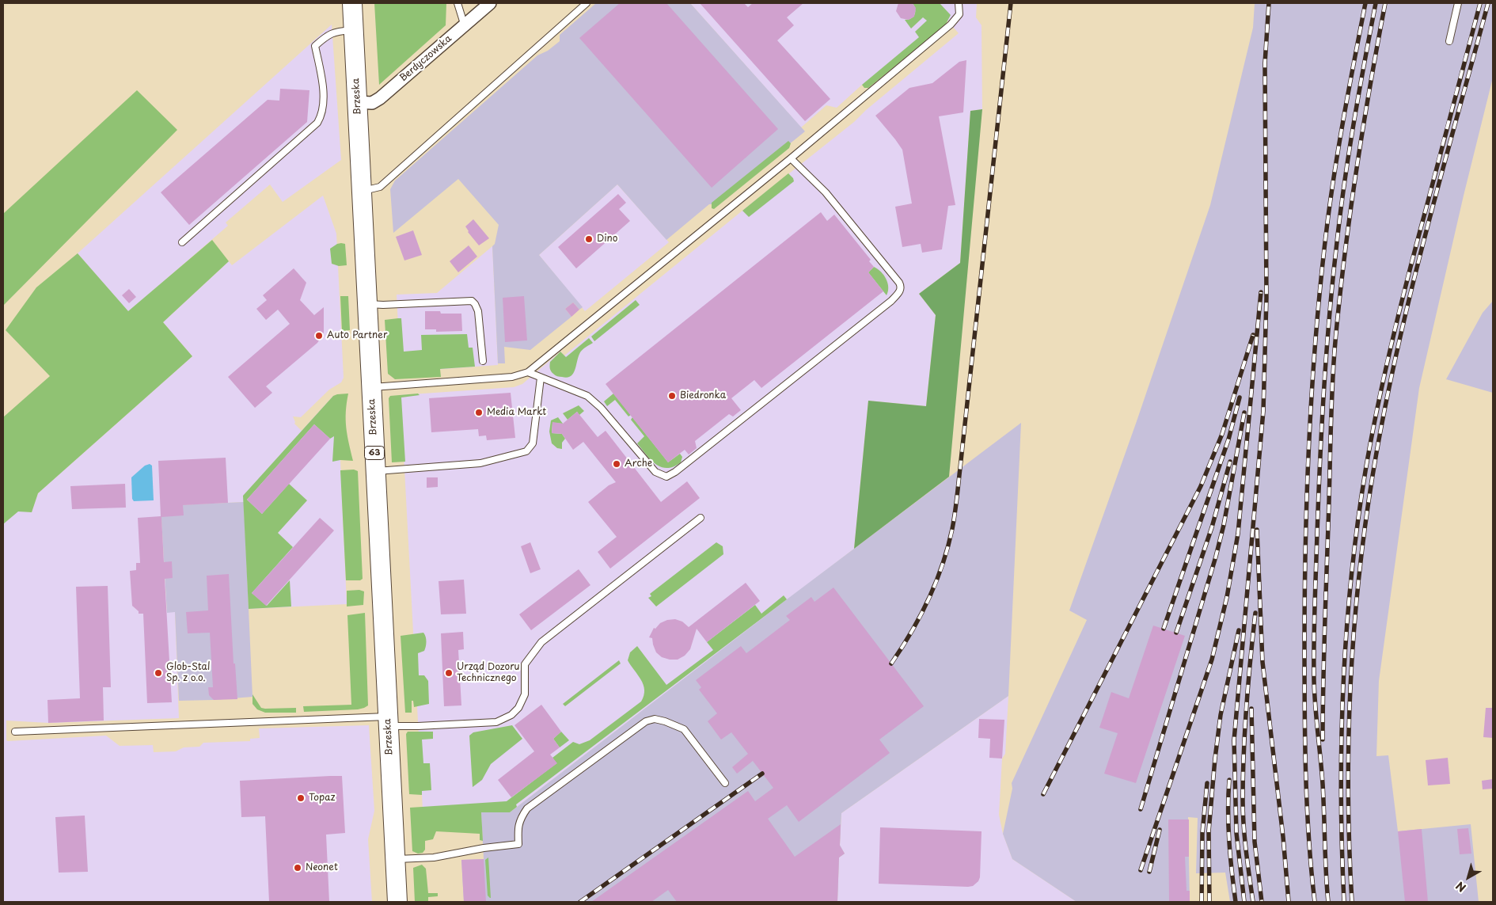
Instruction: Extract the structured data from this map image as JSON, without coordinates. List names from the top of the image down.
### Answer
{
  "streets": {
    "main road": ["Brzeska", "63"],
    "street": ["Berdyczowska"]
  },
  "crossings": [
    ["Berdyczowska", "Brzeska"]
  ],
  "places": [
    "Dino",
    "Auto Partner",
    "Biedronka",
    "Media Markt",
    "Arche",
    "Glob-Stal Sp. z o.o.",
    "Urząd Dozoru Technicznego",
    "Topaz",
    "Neonet"
  ],
  "north": "bottom left"
}
